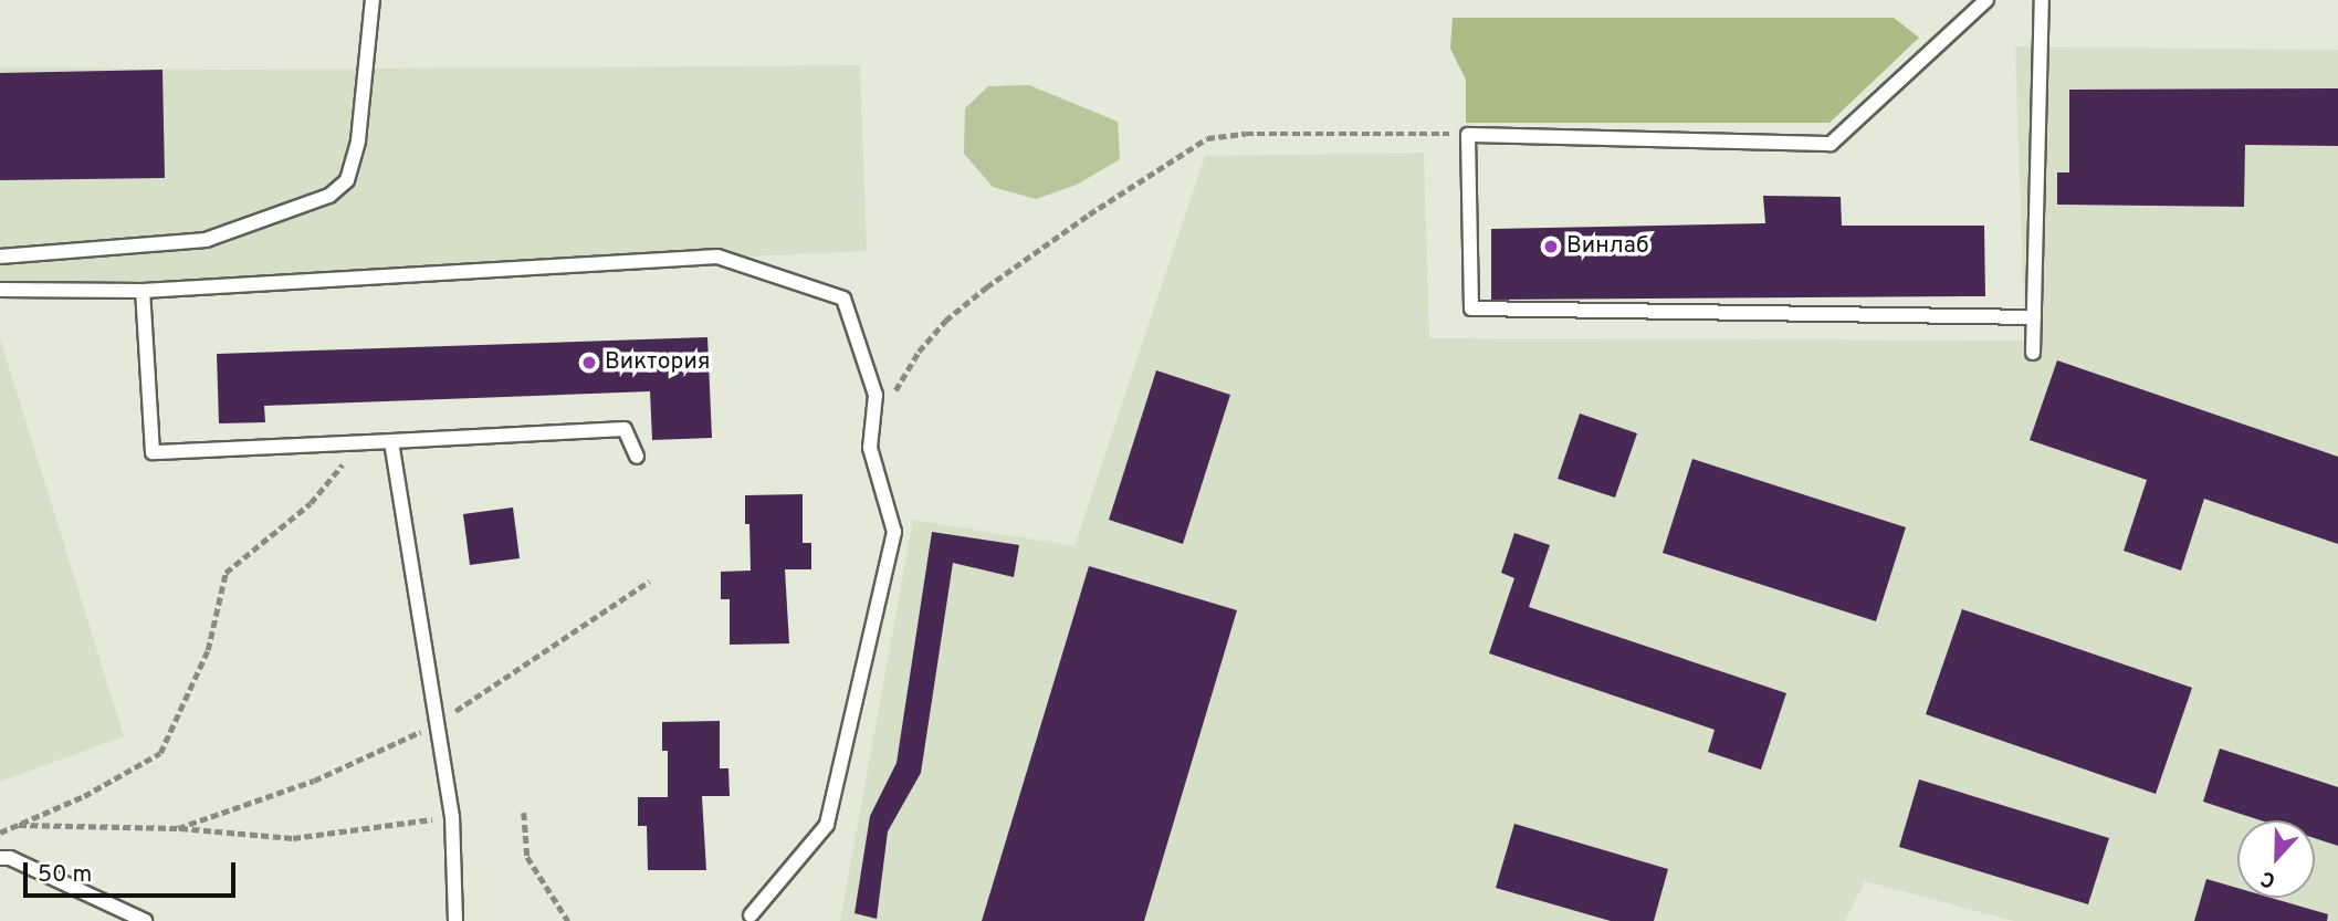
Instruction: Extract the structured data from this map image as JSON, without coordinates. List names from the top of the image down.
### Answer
{
  "places": ["Винлаб", "Виктория"],
  "scale_bar": "50 m",
  "north": "bottom"
}
